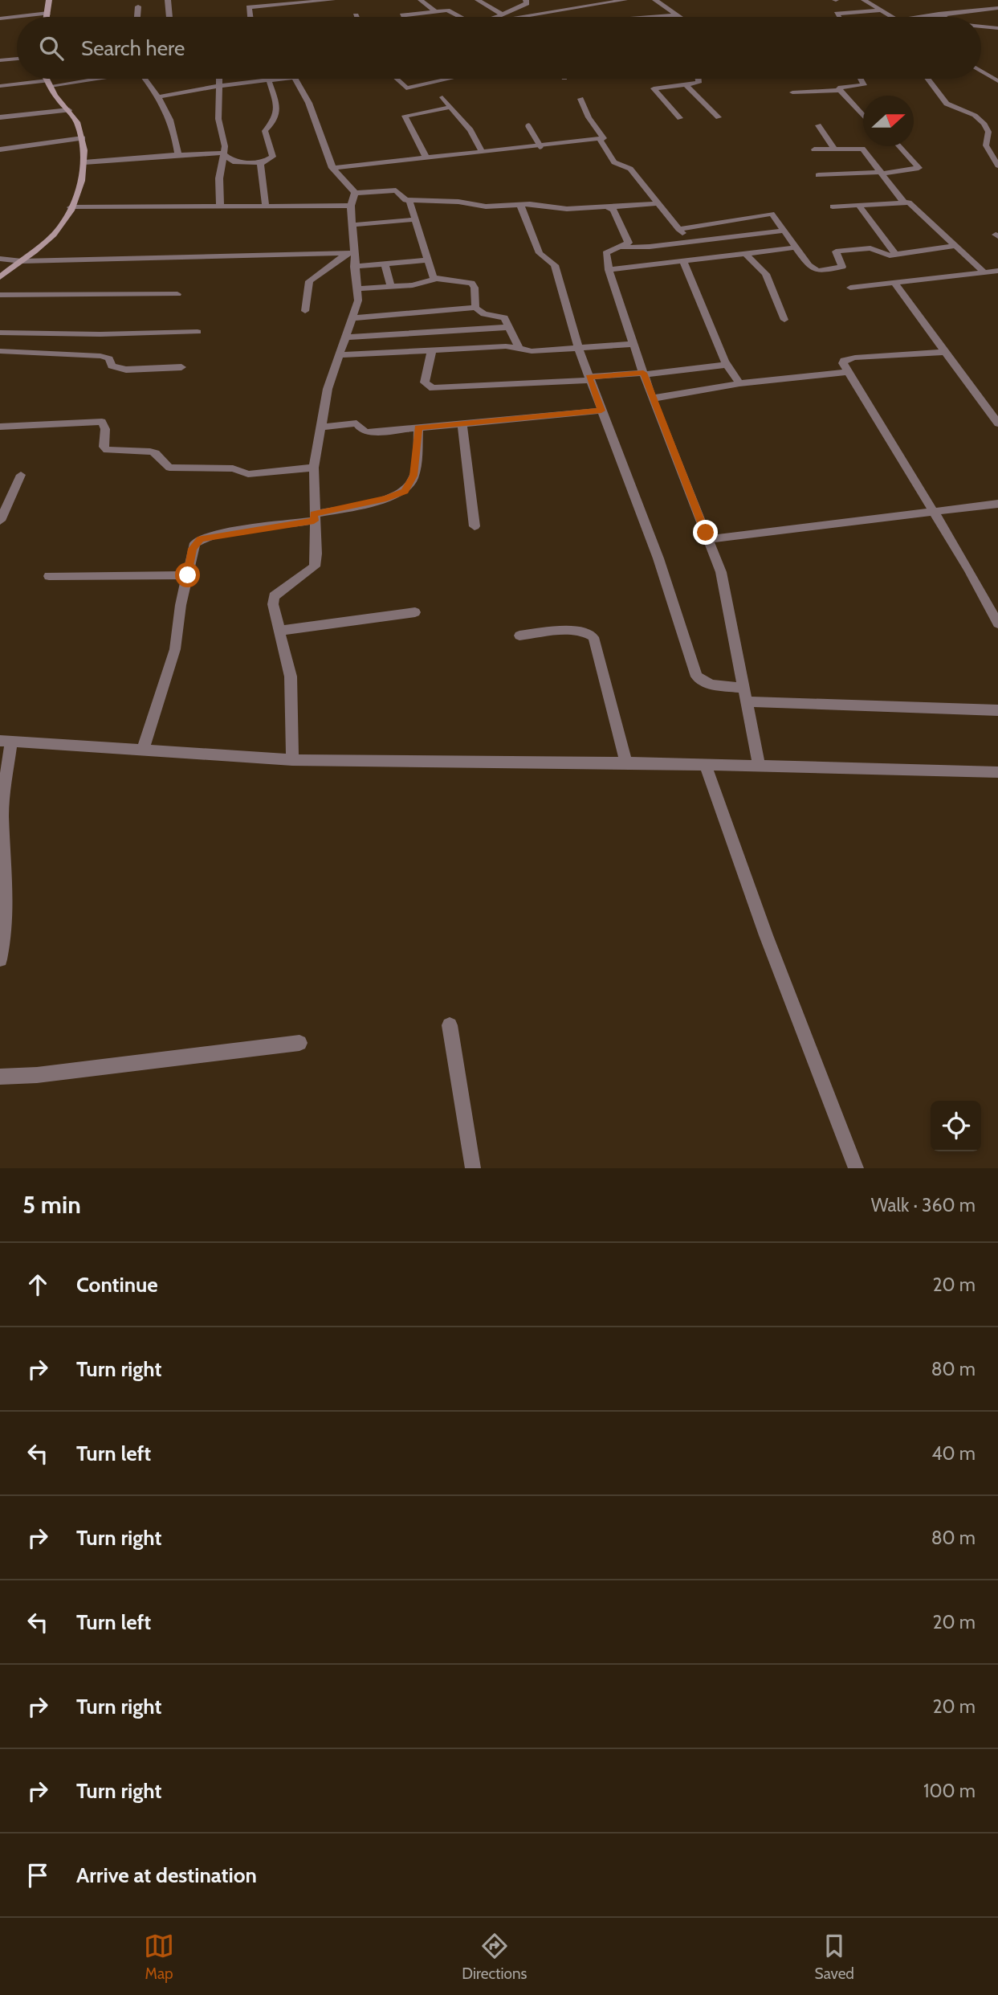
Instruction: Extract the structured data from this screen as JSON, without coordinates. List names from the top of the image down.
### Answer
{
  "north": "right",
  "page": {
    "search": "Search here",
    "heading": ["5 min", "Walk · 360 m"],
    "list": [
      ["Continue", "20 m"],
      ["Turn right", "80 m"],
      ["Turn left", "40 m"],
      ["Turn right", "80 m"],
      ["Turn left", "20 m"],
      ["Turn right", "20 m"],
      ["Turn right", "100 m"],
      "Arrive at destination"
    ],
    "nav": ["Map", "Directions", "Saved"]
  }
}
